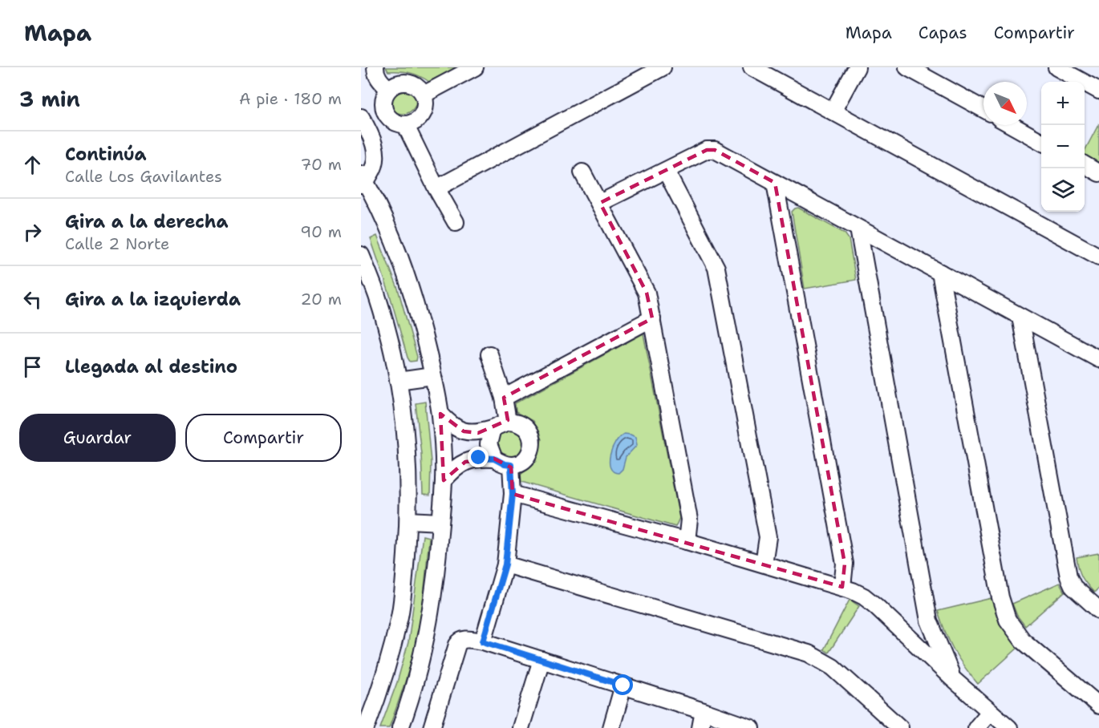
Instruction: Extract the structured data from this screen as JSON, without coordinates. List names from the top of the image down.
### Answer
{
  "north": "bottom right",
  "page": {
    "header": "Mapa",
    "nav": ["Mapa", "Capas", "Compartir"],
    "heading": ["3 min", "A pie · 180 m"],
    "map_buttons": ["+", "−"],
    "list": [
      ["Continúa", "Calle Los Gavilantes", "70 m"],
      ["Gira a la derecha", "Calle 2 Norte", "90 m"],
      ["Gira a la izquierda", "20 m"],
      "Llegada al destino"
    ],
    "buttons": ["Guardar", "Compartir"]
  }
}
